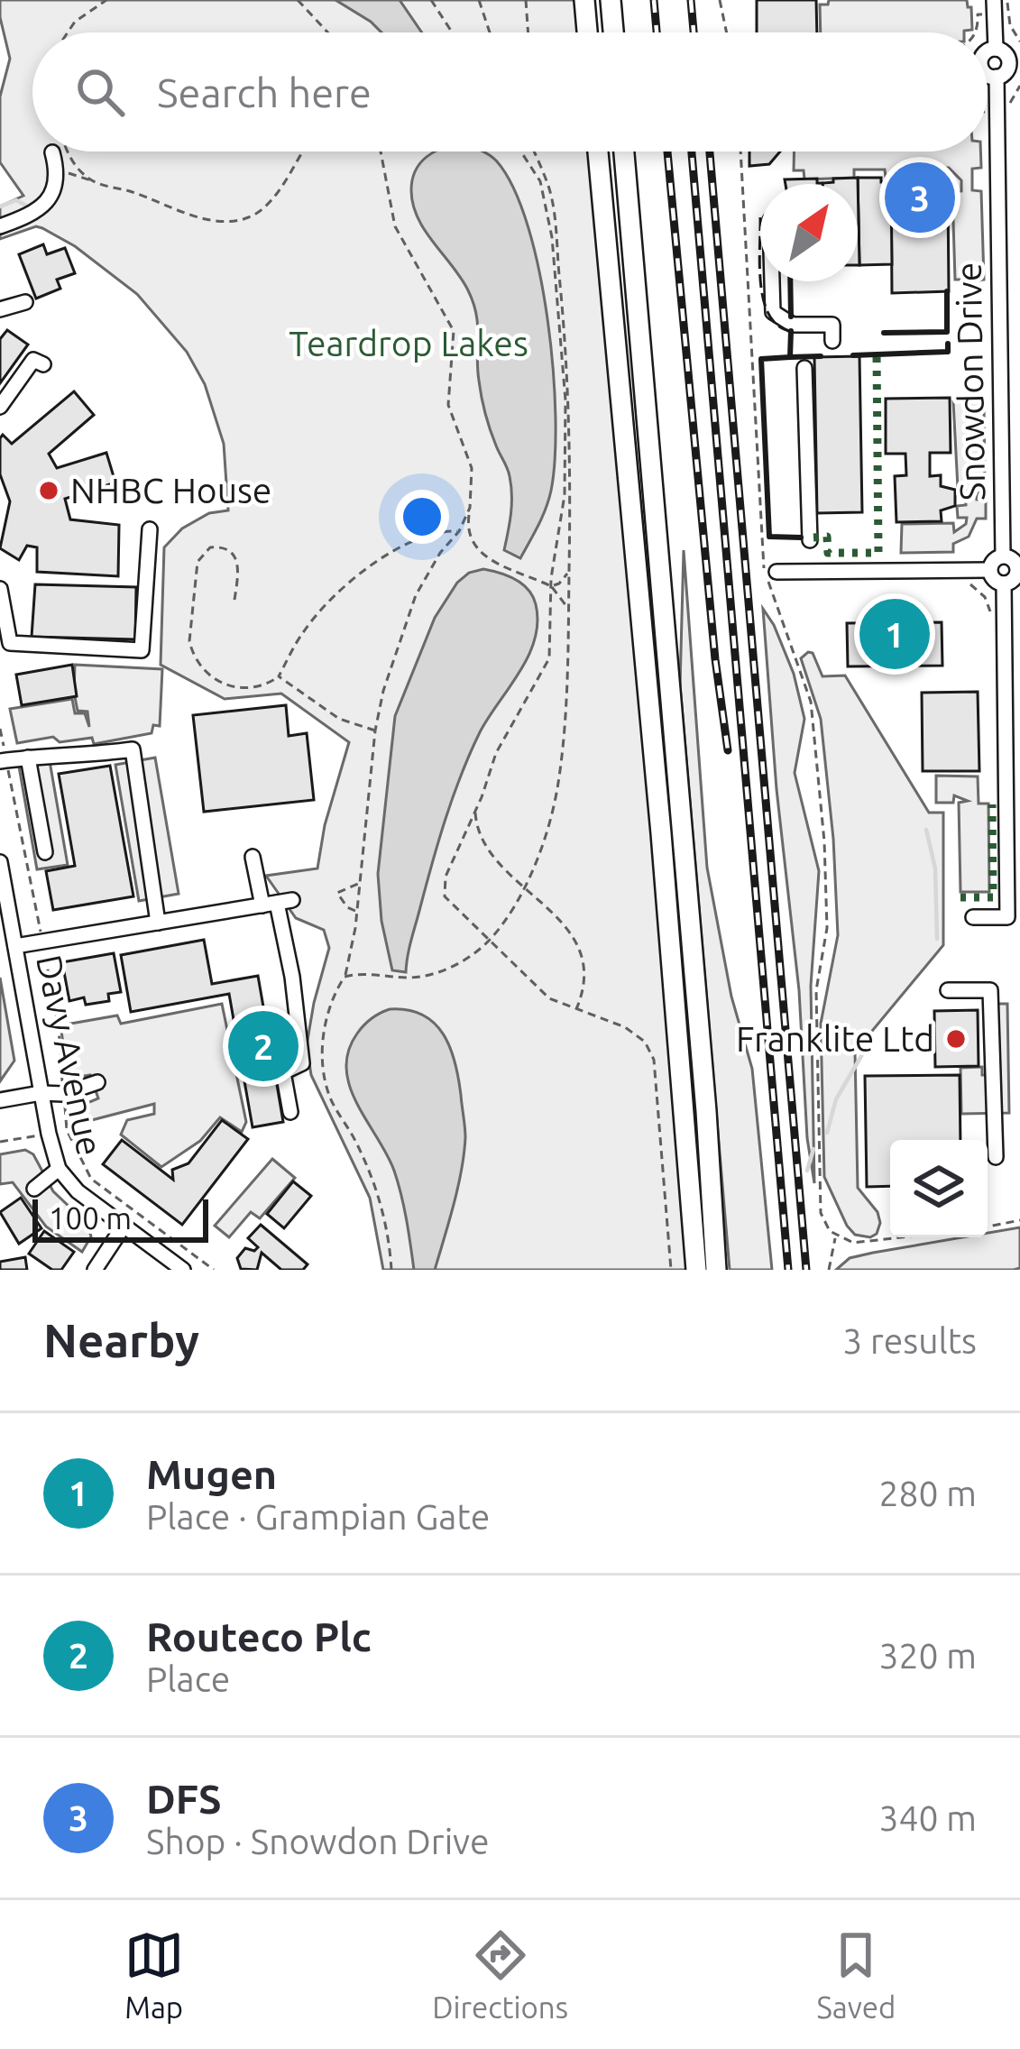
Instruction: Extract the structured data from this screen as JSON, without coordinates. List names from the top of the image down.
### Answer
{
  "streets": {
    "street": ["Snowdon Drive", "Davy Avenue"]
  },
  "parks": ["Teardrop Lakes"],
  "places": ["NHBC House", "Franklite Ltd"],
  "scale_bar": "100 m",
  "north": "top right",
  "page": {
    "search": "Search here",
    "pins": ["3", "1", "2"],
    "scale": "100 m",
    "heading": ["Nearby", "3 results"],
    "list": [
      {
        "mark": "1",
        "name": "Mugen",
        "note": "Place · Grampian Gate",
        "value": "280 m"
      },
      {
        "mark": "2",
        "name": "Routeco Plc",
        "note": "Place",
        "value": "320 m"
      },
      {
        "mark": "3",
        "name": "DFS",
        "note": "Shop · Snowdon Drive",
        "value": "340 m"
      }
    ],
    "nav": ["Map", "Directions", "Saved"]
  }
}
